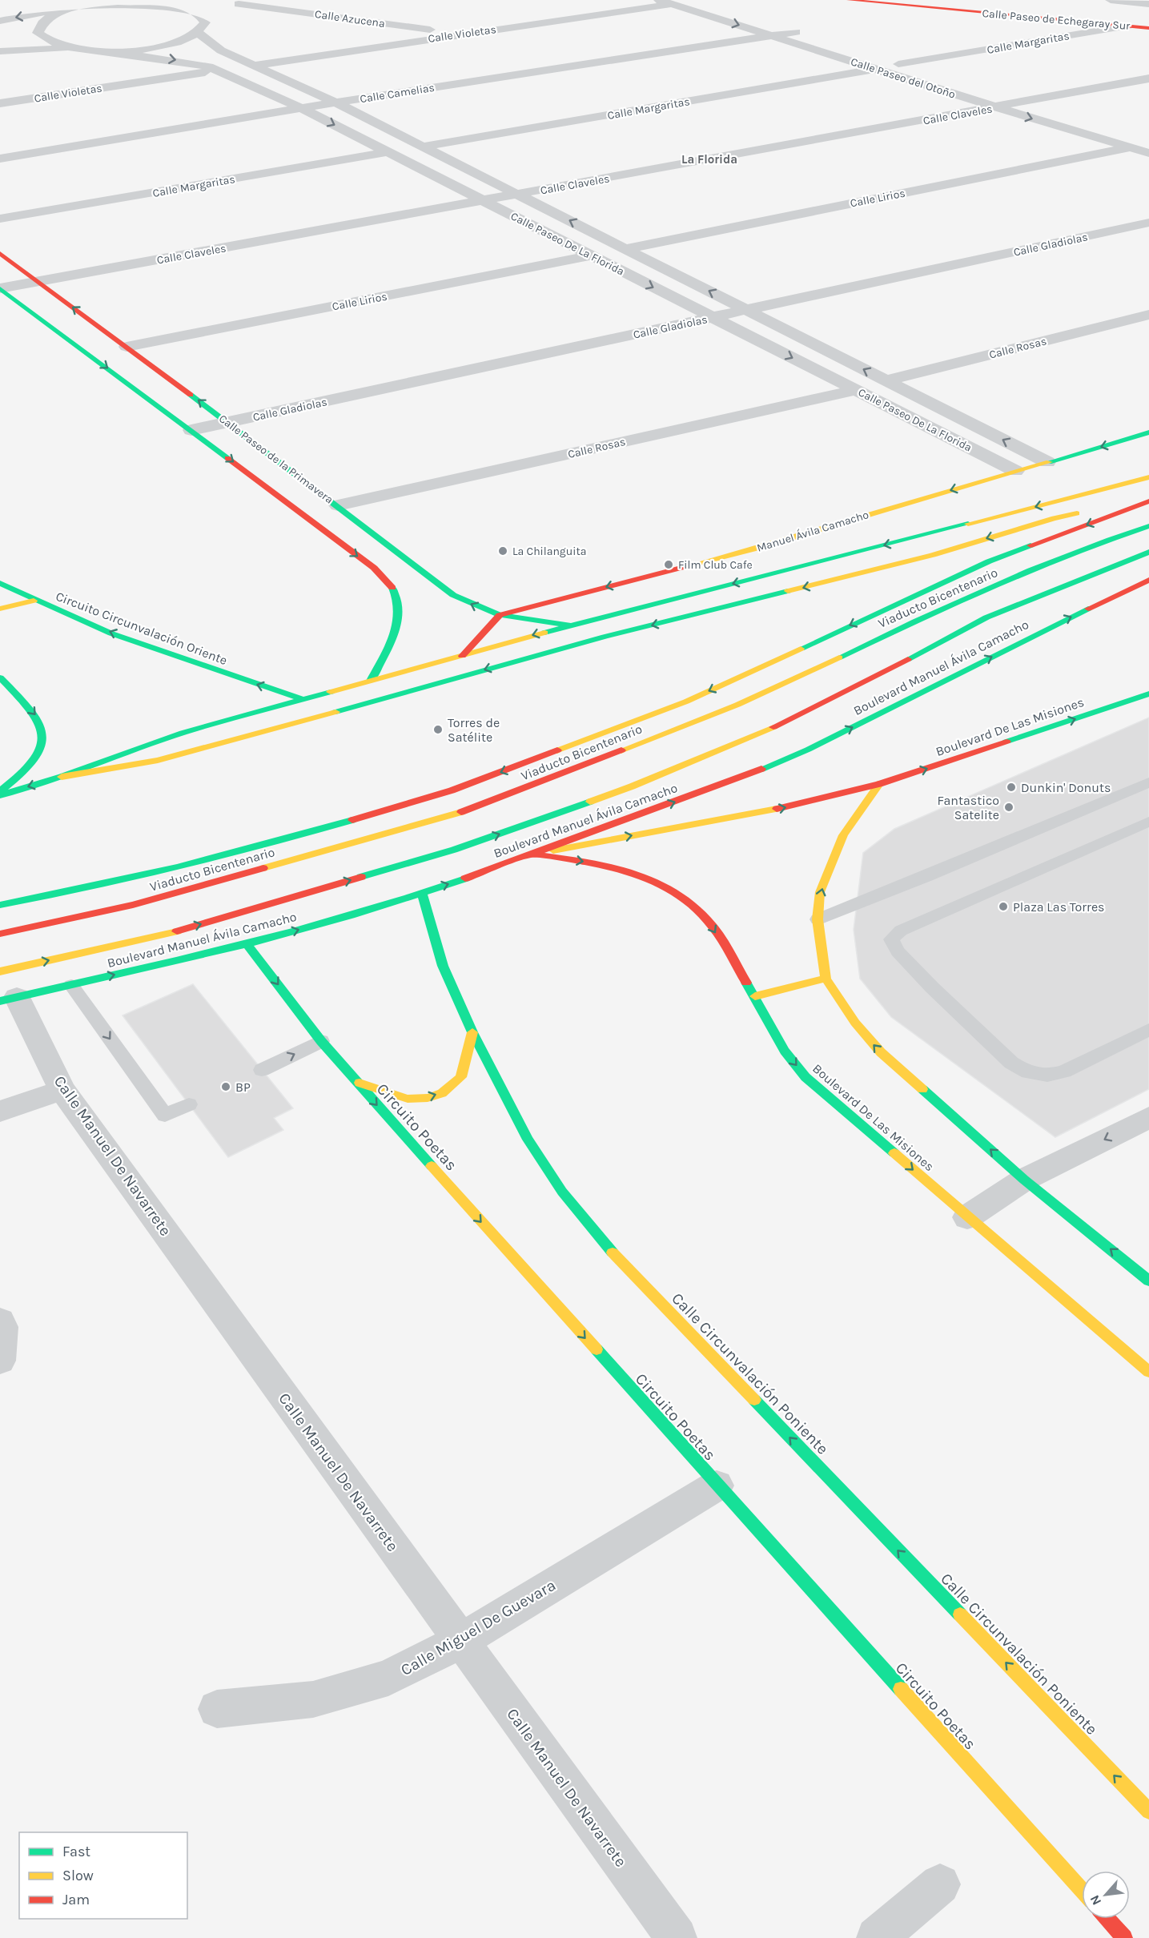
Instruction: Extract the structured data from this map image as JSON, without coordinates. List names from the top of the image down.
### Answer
{
  "streets": {
    "main road": [
      "Calle Paseo de Echegaray Sur",
      "Calle Paseo de la Primavera",
      "Manuel Ávila Camacho",
      "Viaducto Bicentenario",
      "Circuito Circunvalación Oriente",
      "Boulevard Manuel Ávila Camacho",
      "Boulevard De Las Misiones",
      "Circuito Poetas",
      "Calle Circunvalación Poniente"
    ],
    "street": [
      "Calle Azucena",
      "Calle Violetas",
      "Calle Margaritas",
      "Calle Paseo del Otoño",
      "Calle Camelias",
      "Calle Claveles",
      "Calle Lirios",
      "Calle Paseo De La Florida",
      "Calle Gladiolas",
      "Calle Rosas",
      "Calle Manuel De Navarrete",
      "Calle Miguel De Guevara"
    ]
  },
  "crossings": [
    ["Calle Azucena", "Calle Violetas"],
    ["Calle Paseo de Echegaray Sur", "Calle Margaritas"],
    ["Calle Violetas", "Calle Paseo del Otoño"],
    ["Calle Violetas", "Calle Paseo De La Florida"],
    ["Calle Margaritas", "Calle Paseo del Otoño"],
    ["Calle Margaritas", "Calle Paseo De La Florida"],
    ["Calle Paseo del Otoño", "Calle Camelias"],
    ["Calle Paseo del Otoño", "Calle Claveles"],
    ["Calle Paseo del Otoño", "Calle Lirios"],
    ["Calle Camelias", "Calle Paseo De La Florida"],
    ["Calle Claveles", "Calle Paseo De La Florida"],
    ["Calle Claveles", "Calle Paseo de la Primavera"],
    ["Calle Lirios", "Calle Paseo De La Florida"],
    ["Calle Lirios", "Calle Paseo de la Primavera"],
    ["Calle Paseo De La Florida", "Calle Gladiolas"],
    ["Calle Paseo De La Florida", "Calle Rosas"],
    ["Calle Paseo De La Florida", "Manuel Ávila Camacho"],
    ["Calle Gladiolas", "Calle Paseo de la Primavera"],
    ["Calle Rosas", "Calle Paseo de la Primavera"],
    ["Calle Paseo de la Primavera", "Manuel Ávila Camacho"],
    ["Boulevard Manuel Ávila Camacho", "Boulevard De Las Misiones"],
    ["Boulevard Manuel Ávila Camacho", "Circuito Poetas"],
    ["Boulevard Manuel Ávila Camacho", "Calle Manuel De Navarrete"],
    ["Boulevard Manuel Ávila Camacho", "Calle Circunvalación Poniente"],
    ["Circuito Poetas", "Calle Miguel De Guevara"],
    ["Calle Manuel De Navarrete", "Calle Miguel De Guevara"]
  ],
  "one_way": [
    "Circuito Circunvalación Oriente",
    "Boulevard De Las Misiones",
    "Circuito Poetas",
    "Calle Circunvalación Poniente"
  ],
  "districts": ["La Florida"],
  "places": [
    "La Chilanguita",
    "Film Club Cafe",
    "Torres de Satélite",
    "Dunkin' Donuts",
    "Fantastico Satelite",
    "Plaza Las Torres",
    "BP"
  ],
  "legend": ["Fast", "Slow", "Jam"],
  "north": "bottom left"
}
